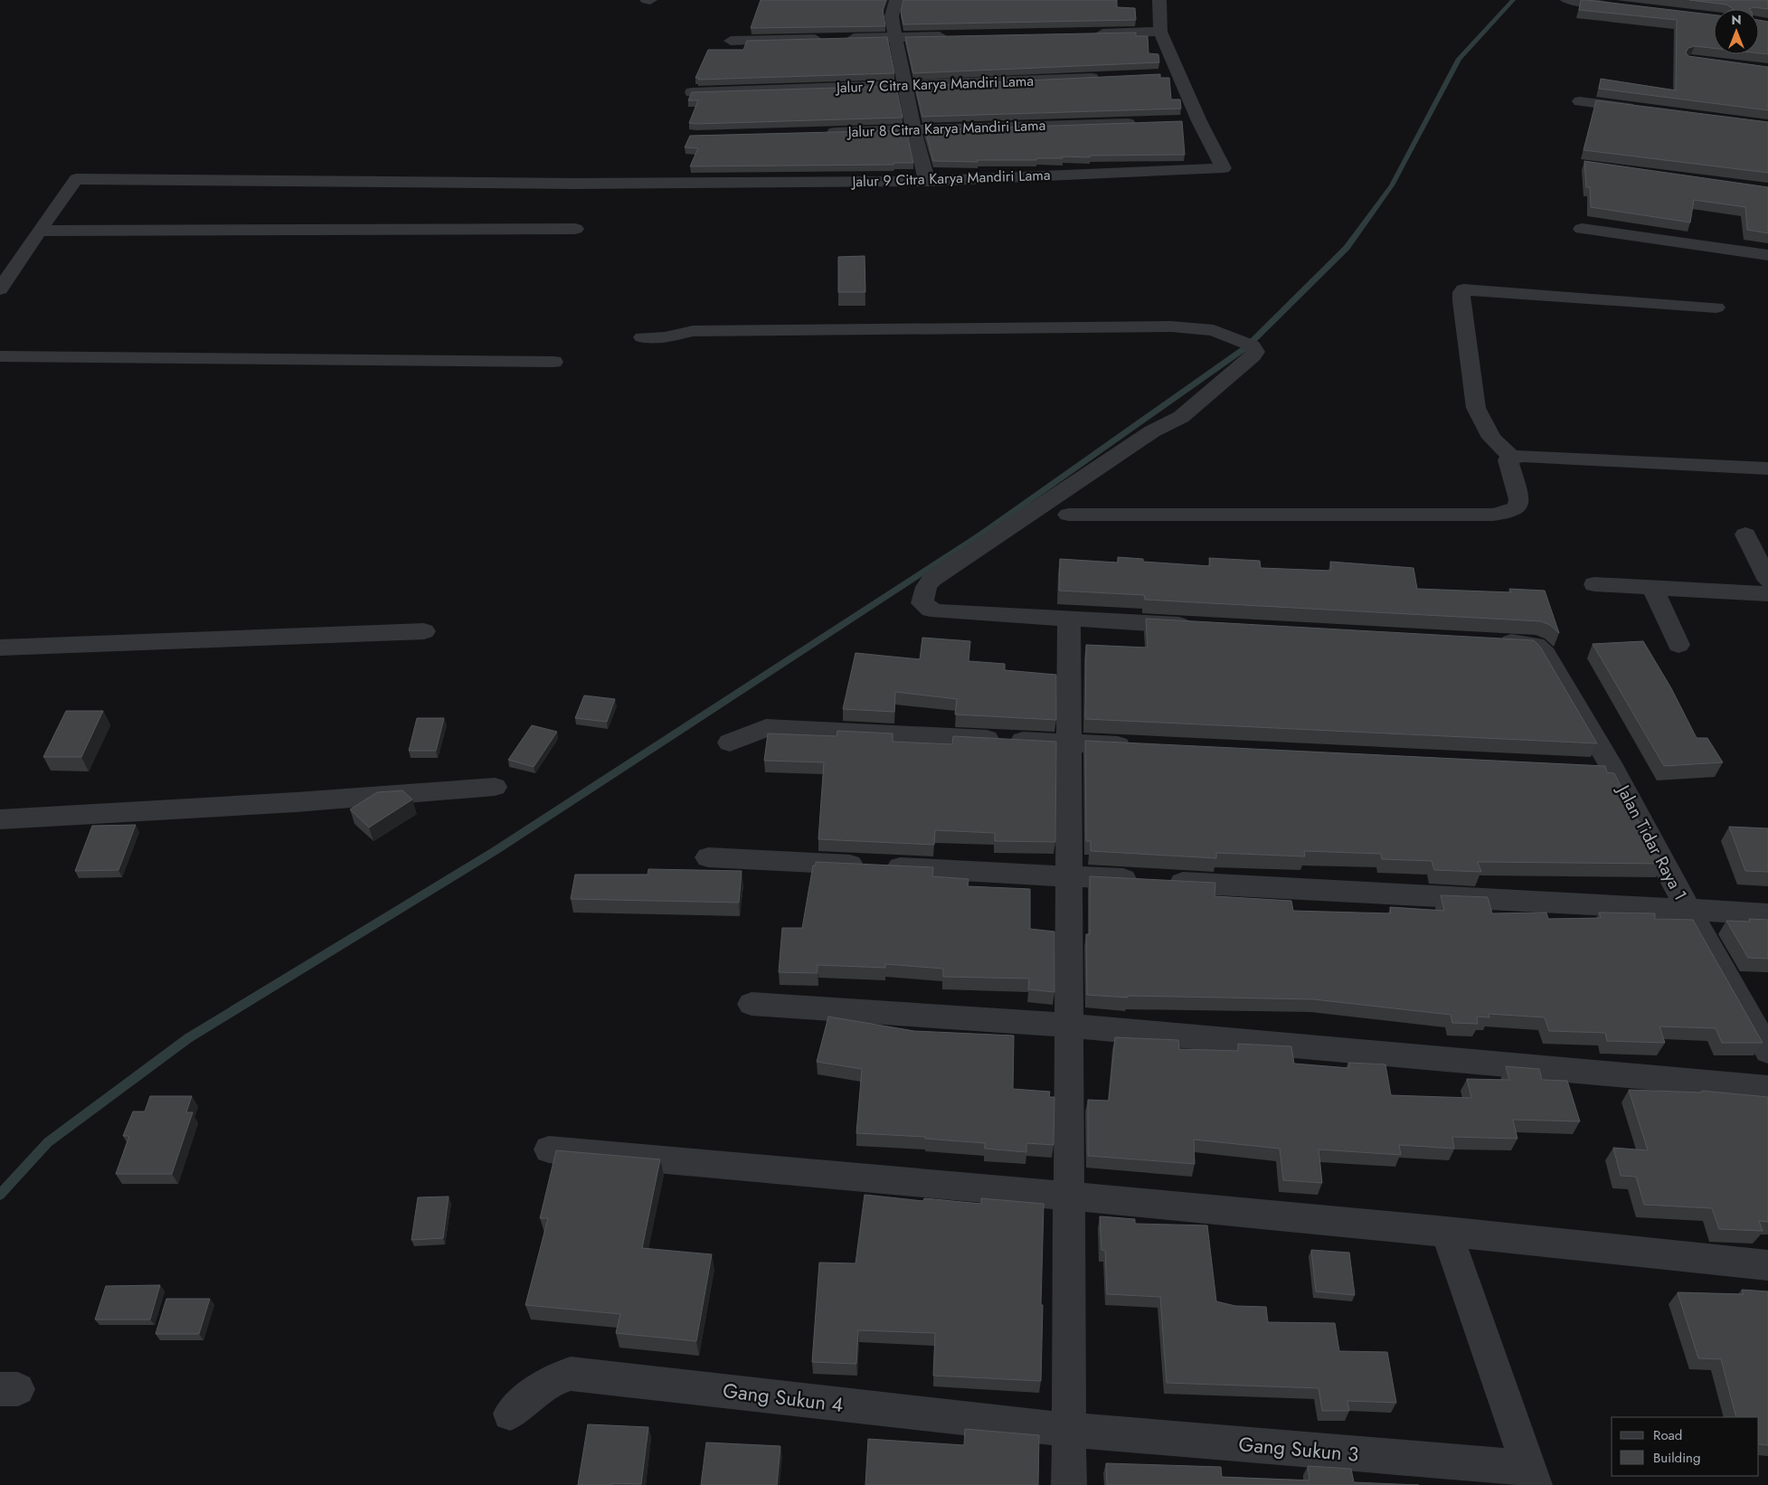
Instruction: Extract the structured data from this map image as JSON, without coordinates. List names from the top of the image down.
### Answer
{
  "streets": {
    "street": [
      "Jalur 7 Citra Karya Mandiri Lama",
      "Jalur 8 Citra Karya Mandiri Lama",
      "Jalur 9 Citra Karya Mandiri Lama",
      "Jalan Tidar Raya 1",
      "Gang Sukun 4",
      "Gang Sukun 3"
    ]
  },
  "crossings": [
    ["Gang Sukun 4", "Gang Sukun 3"]
  ],
  "legend": ["Road", "Building"],
  "north": "top"
}
